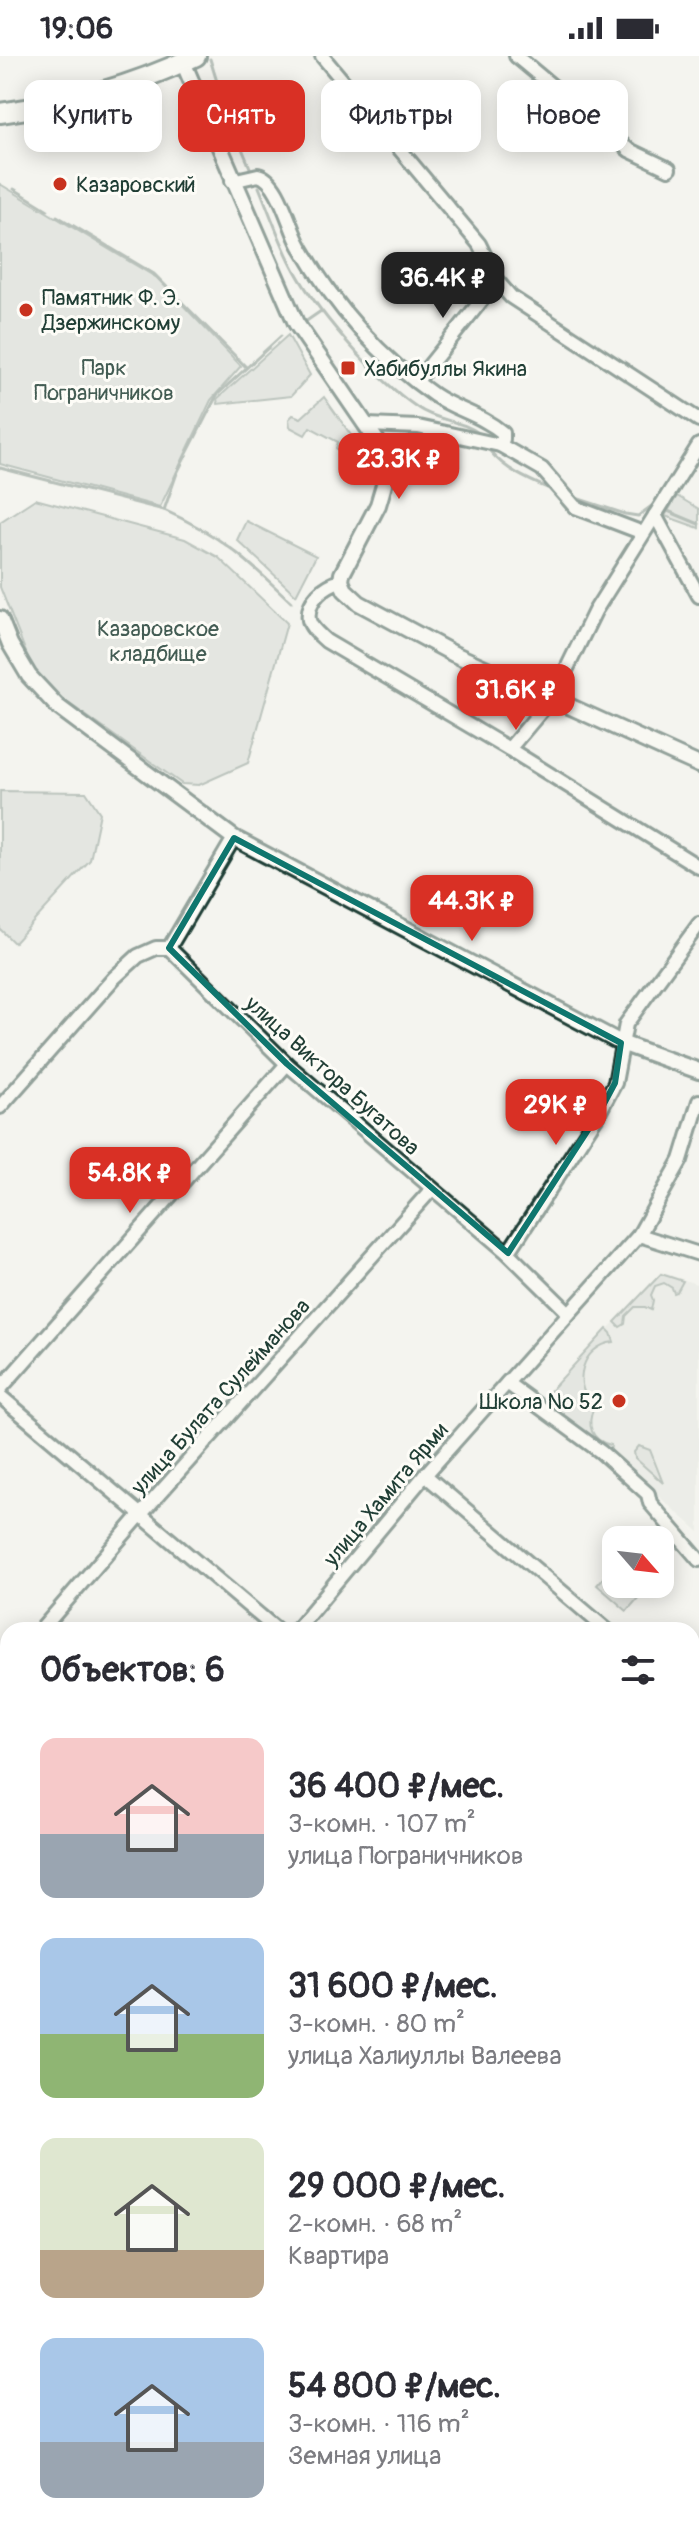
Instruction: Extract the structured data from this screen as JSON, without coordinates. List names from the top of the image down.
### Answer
{
  "streets": {
    "street": ["улица Виктора Бугатова", "улица Булата Сулейманова", "улица Хамита Ярми"]
  },
  "crossings": [
    ["улица Виктора Бугатова", "улица Булата Сулейманова"],
    ["улица Виктора Бугатова", "улица Хамита Ярми"]
  ],
  "parks": ["Парк Пограничников", "Казаровское кладбище"],
  "places": {
    "other": ["Казаровский", "Памятник Ф. Э. Дзержинскому", "Школа № 52"],
    "transit": ["Хабибуллы Якина"]
  },
  "north": "bottom right",
  "page": {
    "status": "19:06",
    "chip": [
      "Купить",
      "Снять",
      "Фильтры",
      "Новое"
    ],
    "price": [
      "36.4K ₽",
      "23.3K ₽",
      "31.6K ₽",
      "44.3K ₽",
      "29K ₽",
      "54.8K ₽"
    ],
    "heading": "Объектов: 6",
    "list": [
      {
        "name": "36 400 ₽/мес.",
        "note": "3-комн. · 107 m² · улица Пограничников"
      },
      {
        "name": "31 600 ₽/мес.",
        "note": "3-комн. · 80 m² · улица Халиуллы Валеева"
      },
      {
        "name": "29 000 ₽/мес.",
        "note": "2-комн. · 68 m² · Квартира"
      },
      {
        "name": "54 800 ₽/мес.",
        "note": "3-комн. · 116 m² · Земная улица"
      }
    ]
  }
}
